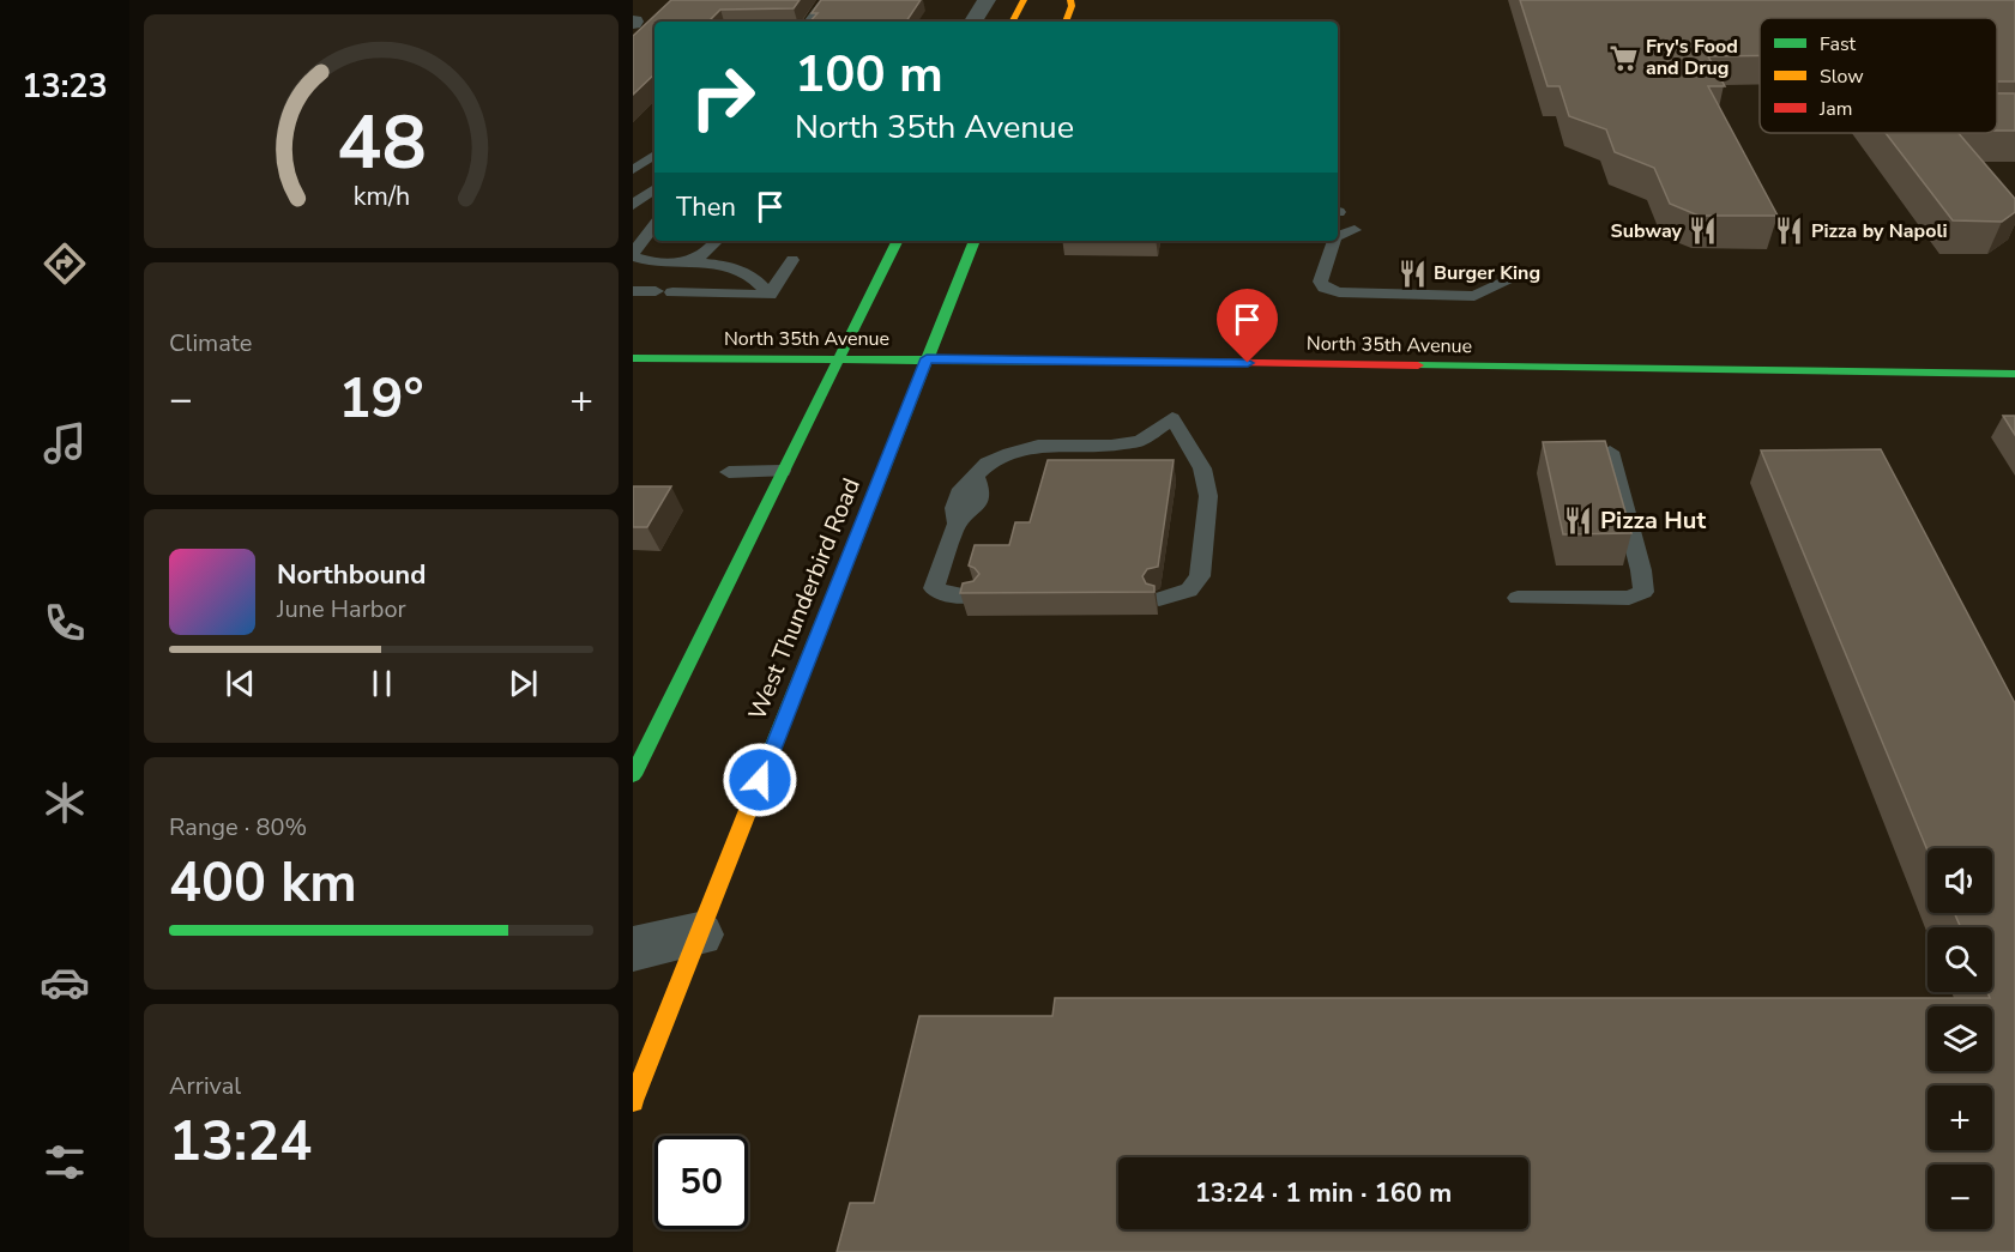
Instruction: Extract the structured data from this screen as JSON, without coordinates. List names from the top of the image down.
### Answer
{
  "streets": {
    "main road": ["North 35th Avenue", "West Thunderbird Road"]
  },
  "crossings": [
    ["North 35th Avenue", "West Thunderbird Road"]
  ],
  "places": {
    "supermarket": ["Fry's Food and Drug"],
    "restaurant": [
      "Subway",
      "Pizza by Napoli",
      "Burger King",
      "Pizza Hut"
    ]
  },
  "legend": ["Fast", "Slow", "Jam"],
  "page": {
    "tabs": "13:23",
    "turn": ["100 m", "North 35th Avenue"],
    "then": "Then",
    "tile": [
      "Climate",
      ["Range · 80%", "400 km"],
      ["Arrival", "13:24"]
    ],
    "heat": ["−", "19°", "+"],
    "song": ["Northbound", "June Harbor"],
    "map_buttons": ["+", "−"],
    "limit": "50",
    "trip": "13:24 · 1 min · 160 m",
    "gauge": ["48", "km/h"]
  }
}
